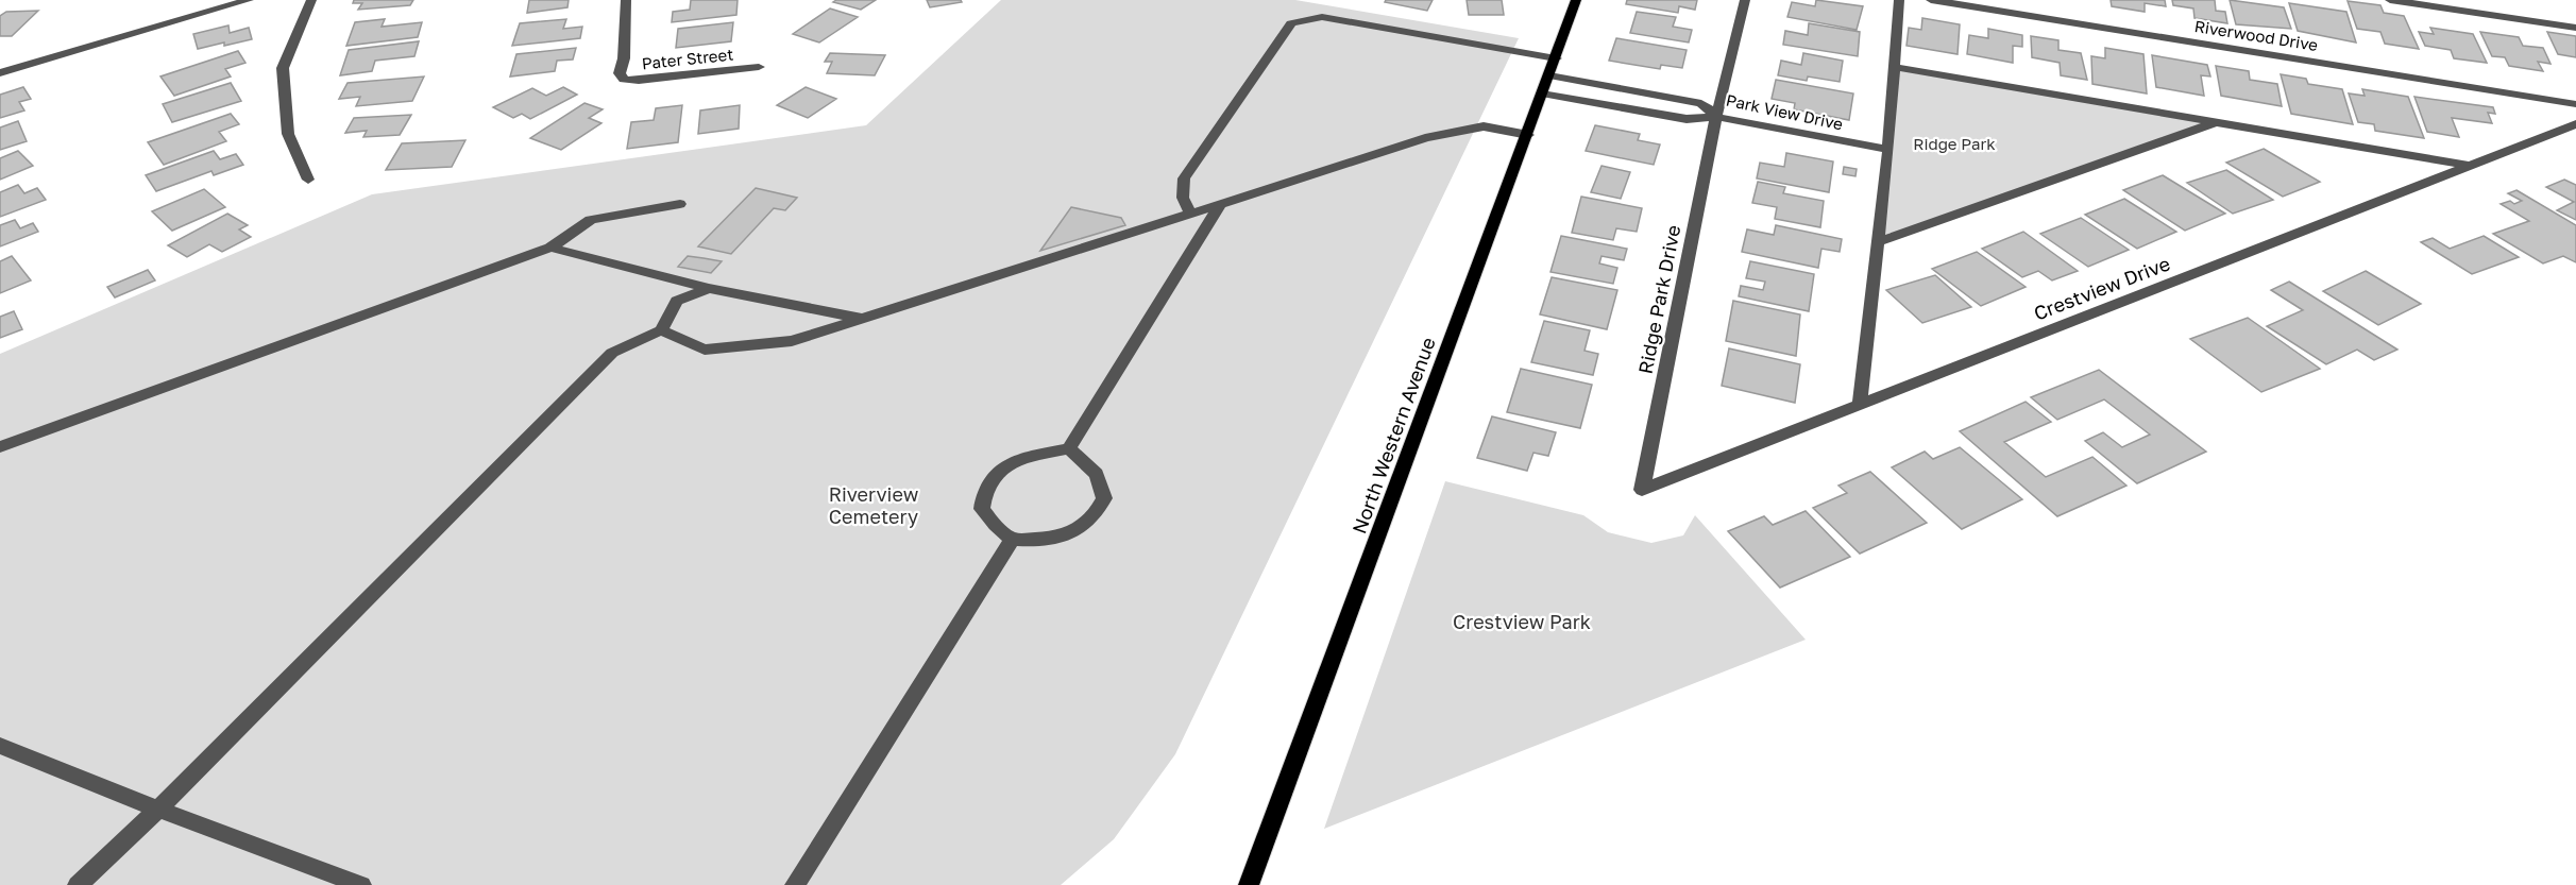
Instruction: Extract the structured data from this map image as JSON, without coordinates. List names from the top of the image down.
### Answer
{
  "streets": {
    "main road": ["North Western Avenue"],
    "street": [
      "Riverwood Drive",
      "Pater Street",
      "Park View Drive",
      "Crestview Drive",
      "Ridge Park Drive"
    ]
  },
  "crossings": [
    ["Park View Drive", "Ridge Park Drive"],
    ["Crestview Drive", "Ridge Park Drive"]
  ],
  "parks": ["Ridge Park", "Riverview Cemetery", "Crestview Park"]
}
